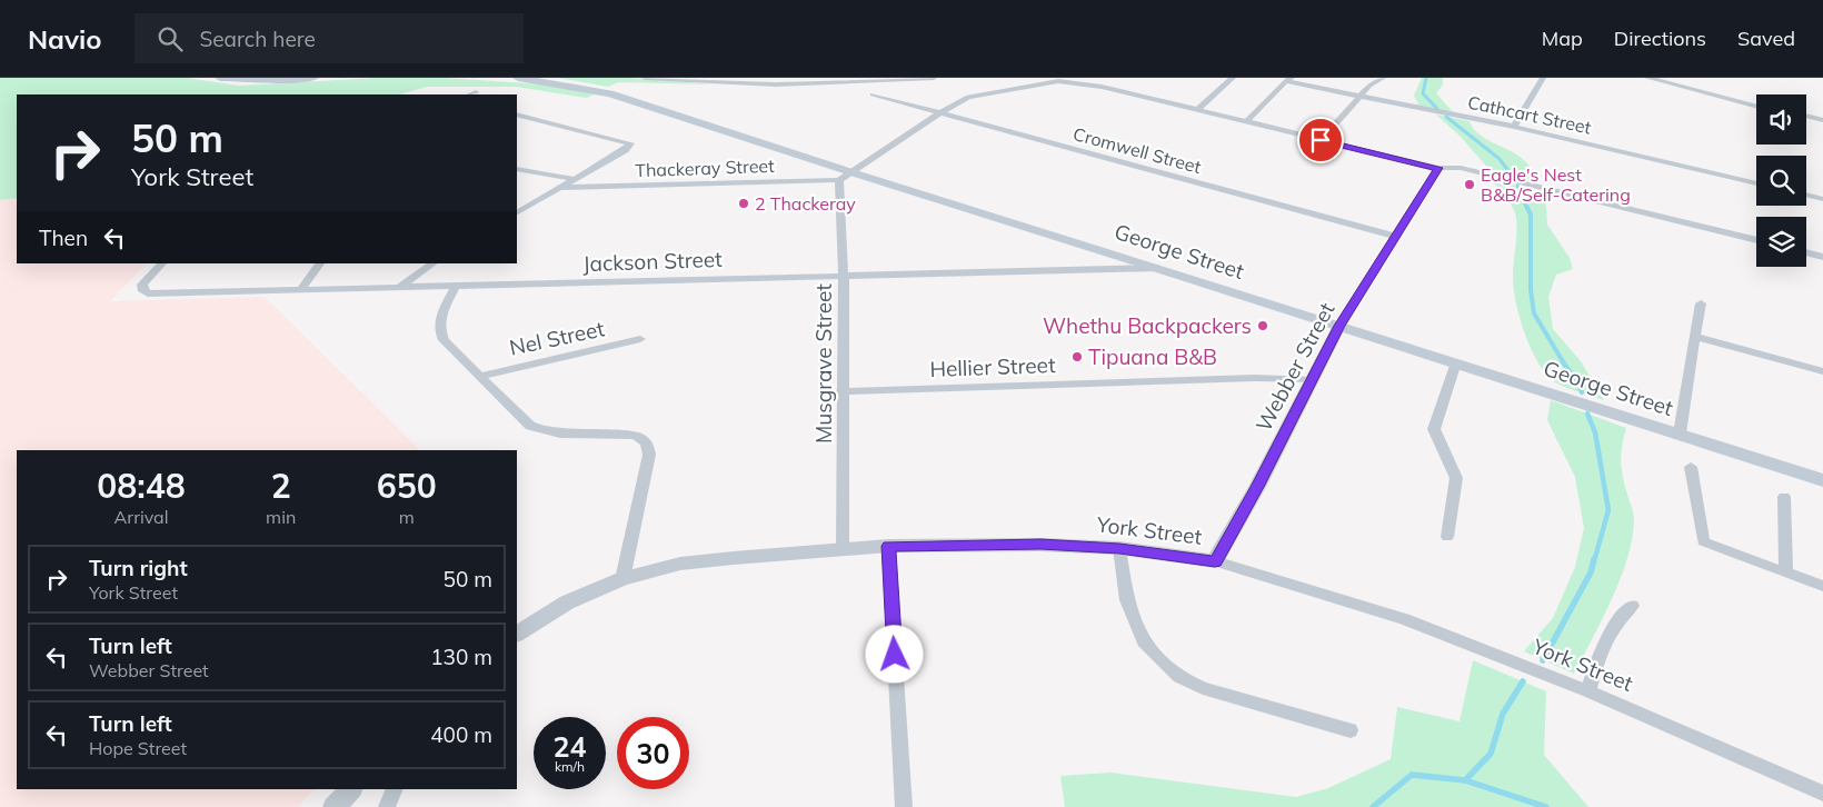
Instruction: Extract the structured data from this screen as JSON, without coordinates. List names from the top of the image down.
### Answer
{
  "streets": {
    "main road": ["George Street"],
    "street": [
      "Cathcart Street",
      "Cromwell Street",
      "Thackeray Street",
      "Jackson Street",
      "Nel Street",
      "Musgrave Street",
      "Hellier Street",
      "Webber Street",
      "York Street"
    ]
  },
  "crossings": [
    ["Cromwell Street", "Webber Street"],
    ["Thackeray Street", "Musgrave Street"],
    ["George Street", "Jackson Street"],
    ["George Street", "Webber Street"],
    ["Jackson Street", "Musgrave Street"],
    ["Musgrave Street", "Hellier Street"],
    ["Musgrave Street", "York Street"],
    ["Hellier Street", "Webber Street"],
    ["Webber Street", "York Street"]
  ],
  "places": [
    "Eagle's Nest B&B/Self-Catering",
    "2 Thackeray",
    "Whethu Backpackers",
    "Tipuana B&B"
  ],
  "page": {
    "header": "Navio",
    "search": "Search here",
    "nav": ["Map", "Directions", "Saved"],
    "turn": ["50 m", "York Street"],
    "then": "Then",
    "eta": [
      "08:48",
      "Arrival",
      "2",
      "min",
      "650",
      "m"
    ],
    "list": [
      {
        "name": "Turn right",
        "note": "York Street",
        "value": "50 m"
      },
      {
        "name": "Turn left",
        "note": "Webber Street",
        "value": "130 m"
      },
      {
        "name": "Turn left",
        "note": "Hope Street",
        "value": "400 m"
      }
    ],
    "speed": "24 km/h",
    "limit": "30"
  }
}
